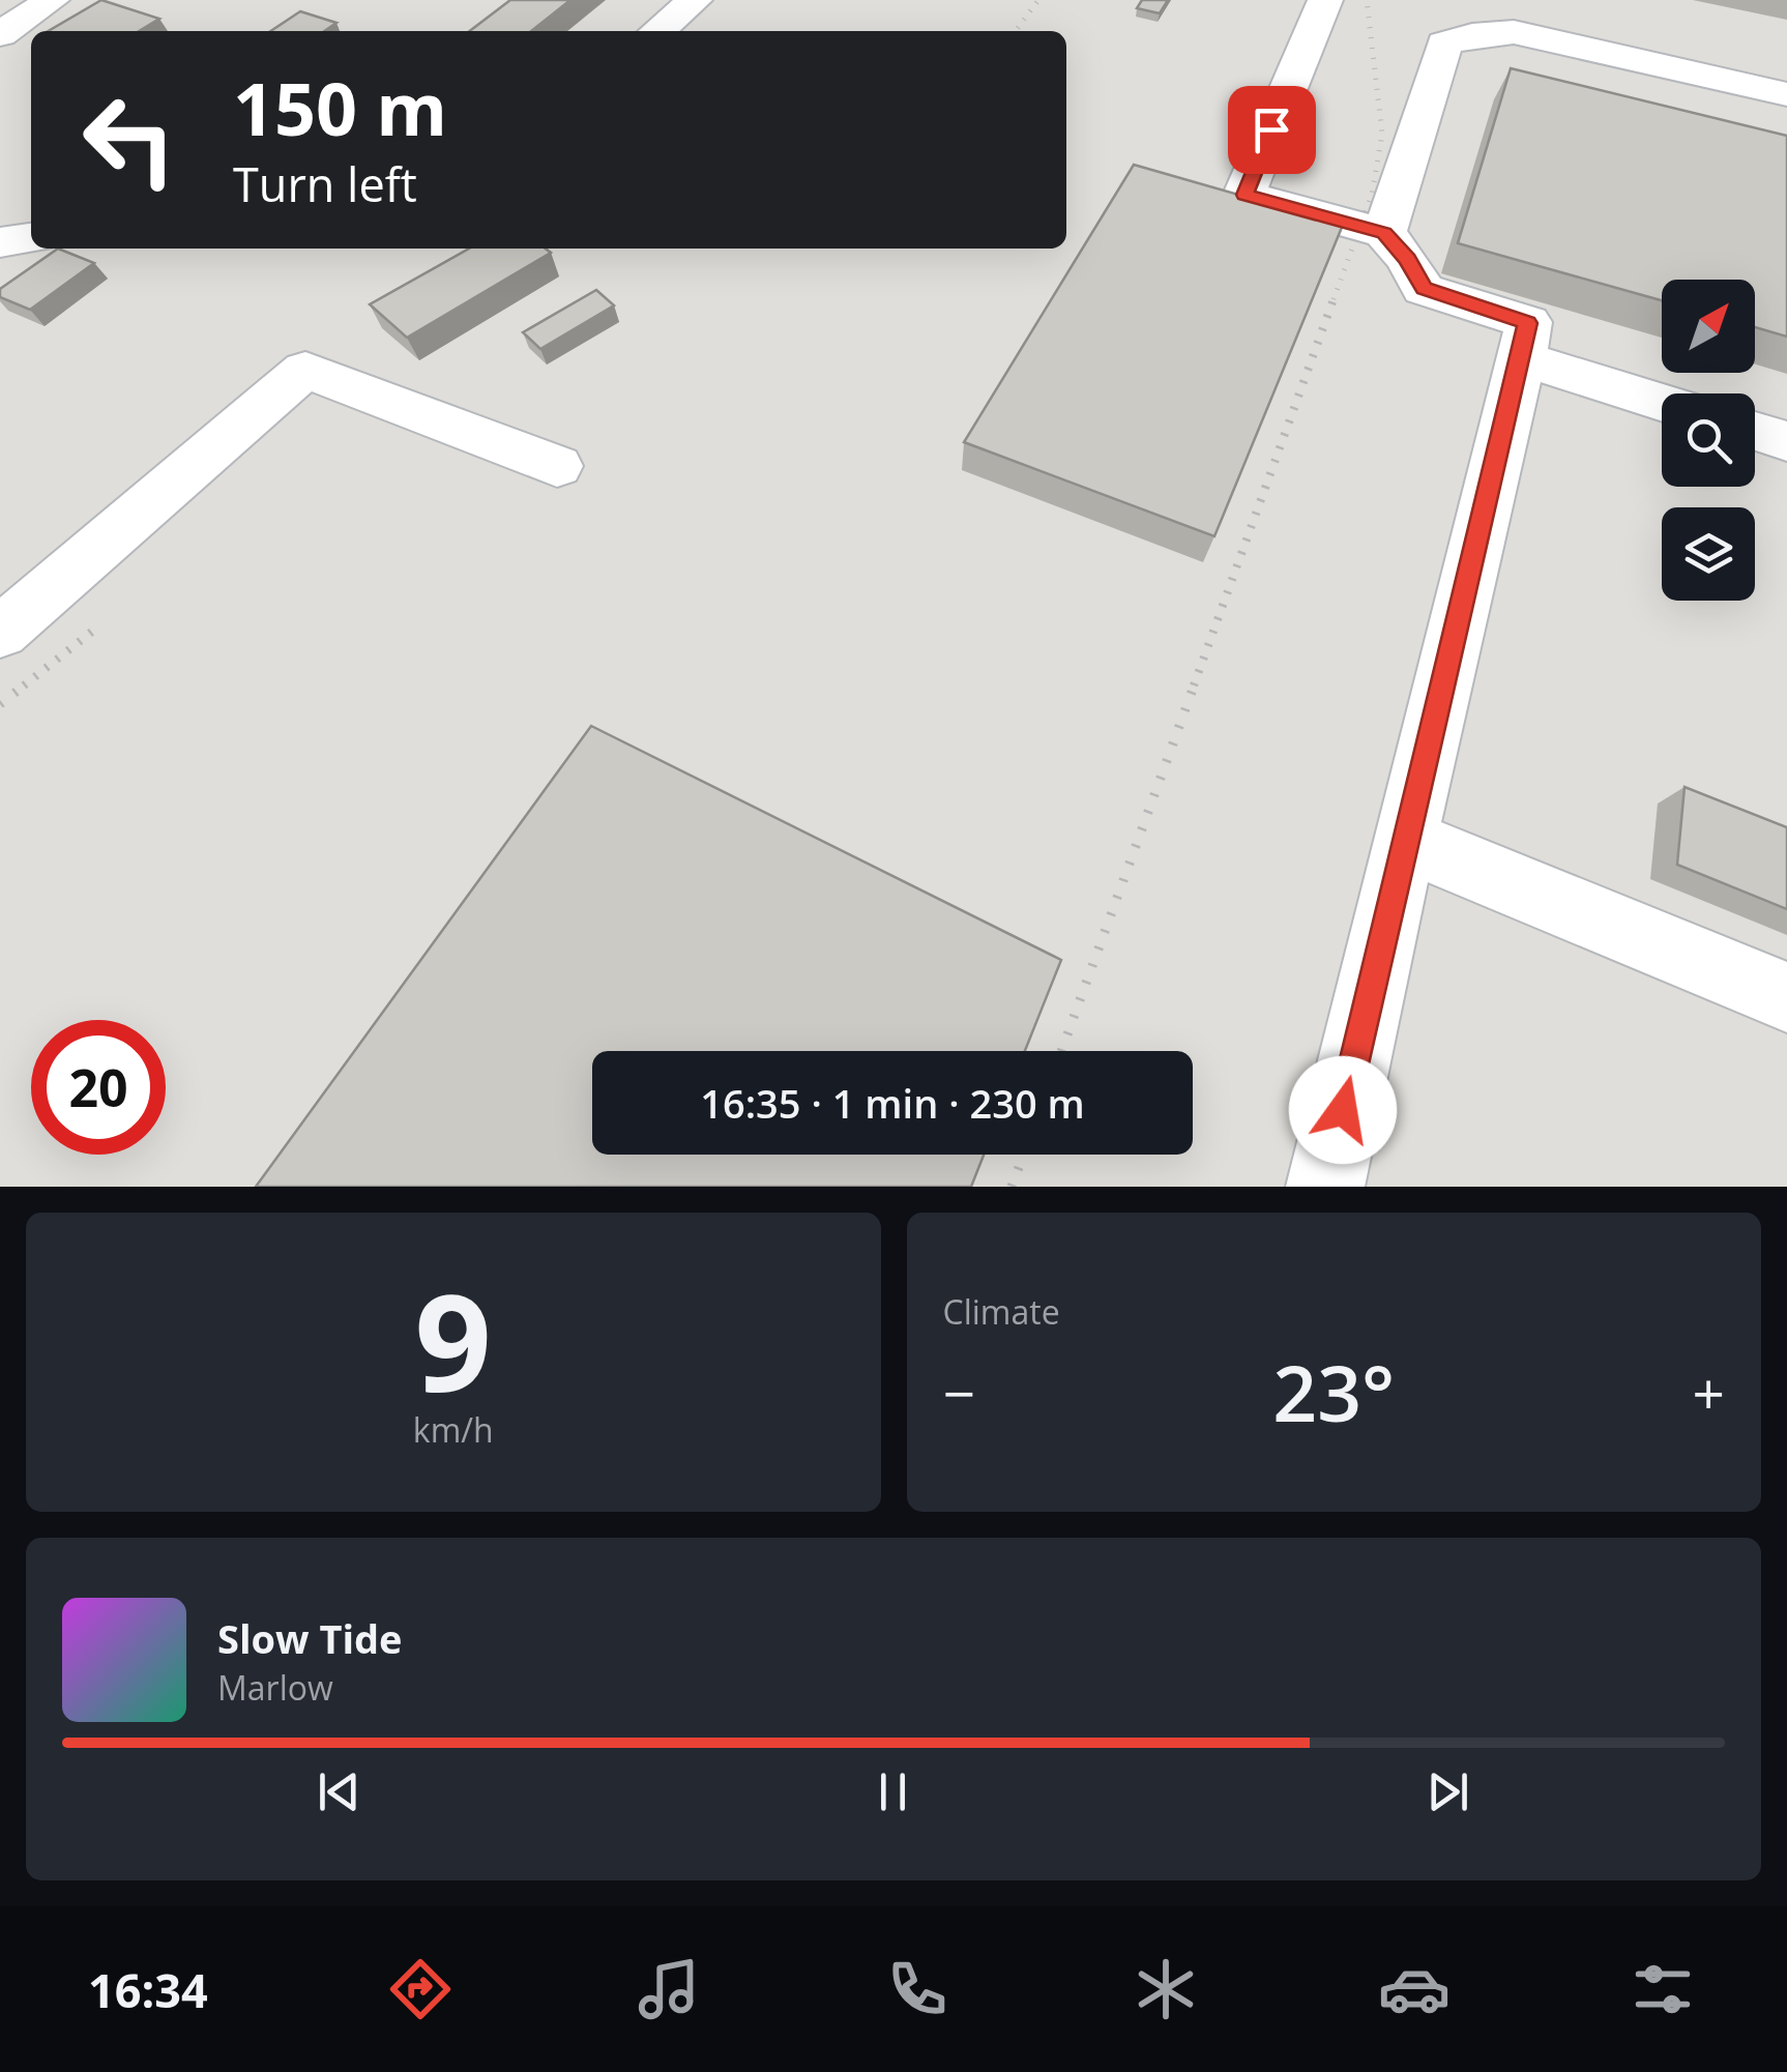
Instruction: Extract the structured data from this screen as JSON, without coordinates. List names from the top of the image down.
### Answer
{
  "north": "top right",
  "page": {
    "turn": ["150 m", "Turn left"],
    "limit": "20",
    "trip": "16:35 · 1 min · 230 m",
    "tile": [
      ["9", "km/h"],
      "Climate"
    ],
    "heat": ["−", "23°", "+"],
    "song": ["Slow Tide", "Marlow"],
    "tabs": "16:34"
  }
}
